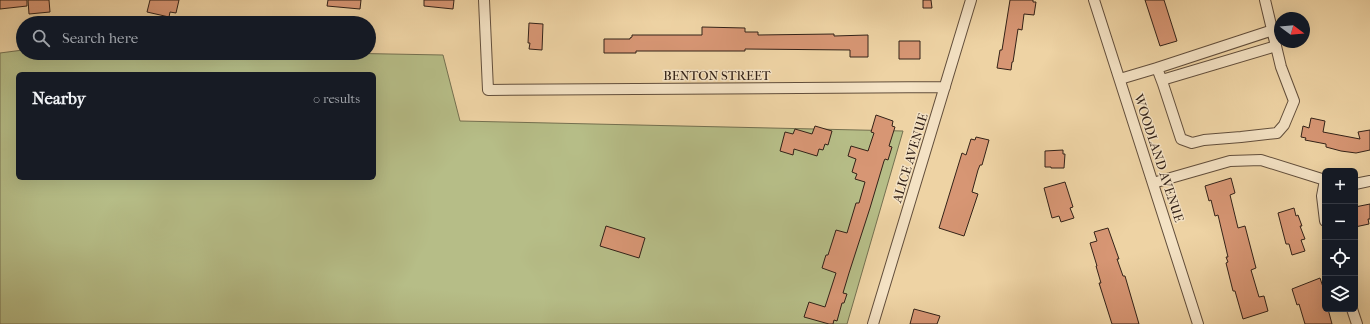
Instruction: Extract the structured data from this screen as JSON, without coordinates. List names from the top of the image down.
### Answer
{
  "streets": {
    "street": ["BENTON STREET", "ALICE AVENUE", "WOODLAND AVENUE"]
  },
  "crossings": [
    ["BENTON STREET", "ALICE AVENUE"]
  ],
  "north": "right",
  "page": {
    "search": "Search here",
    "heading": ["Nearby", "0 results"],
    "map_buttons": ["+", "−"]
  }
}
